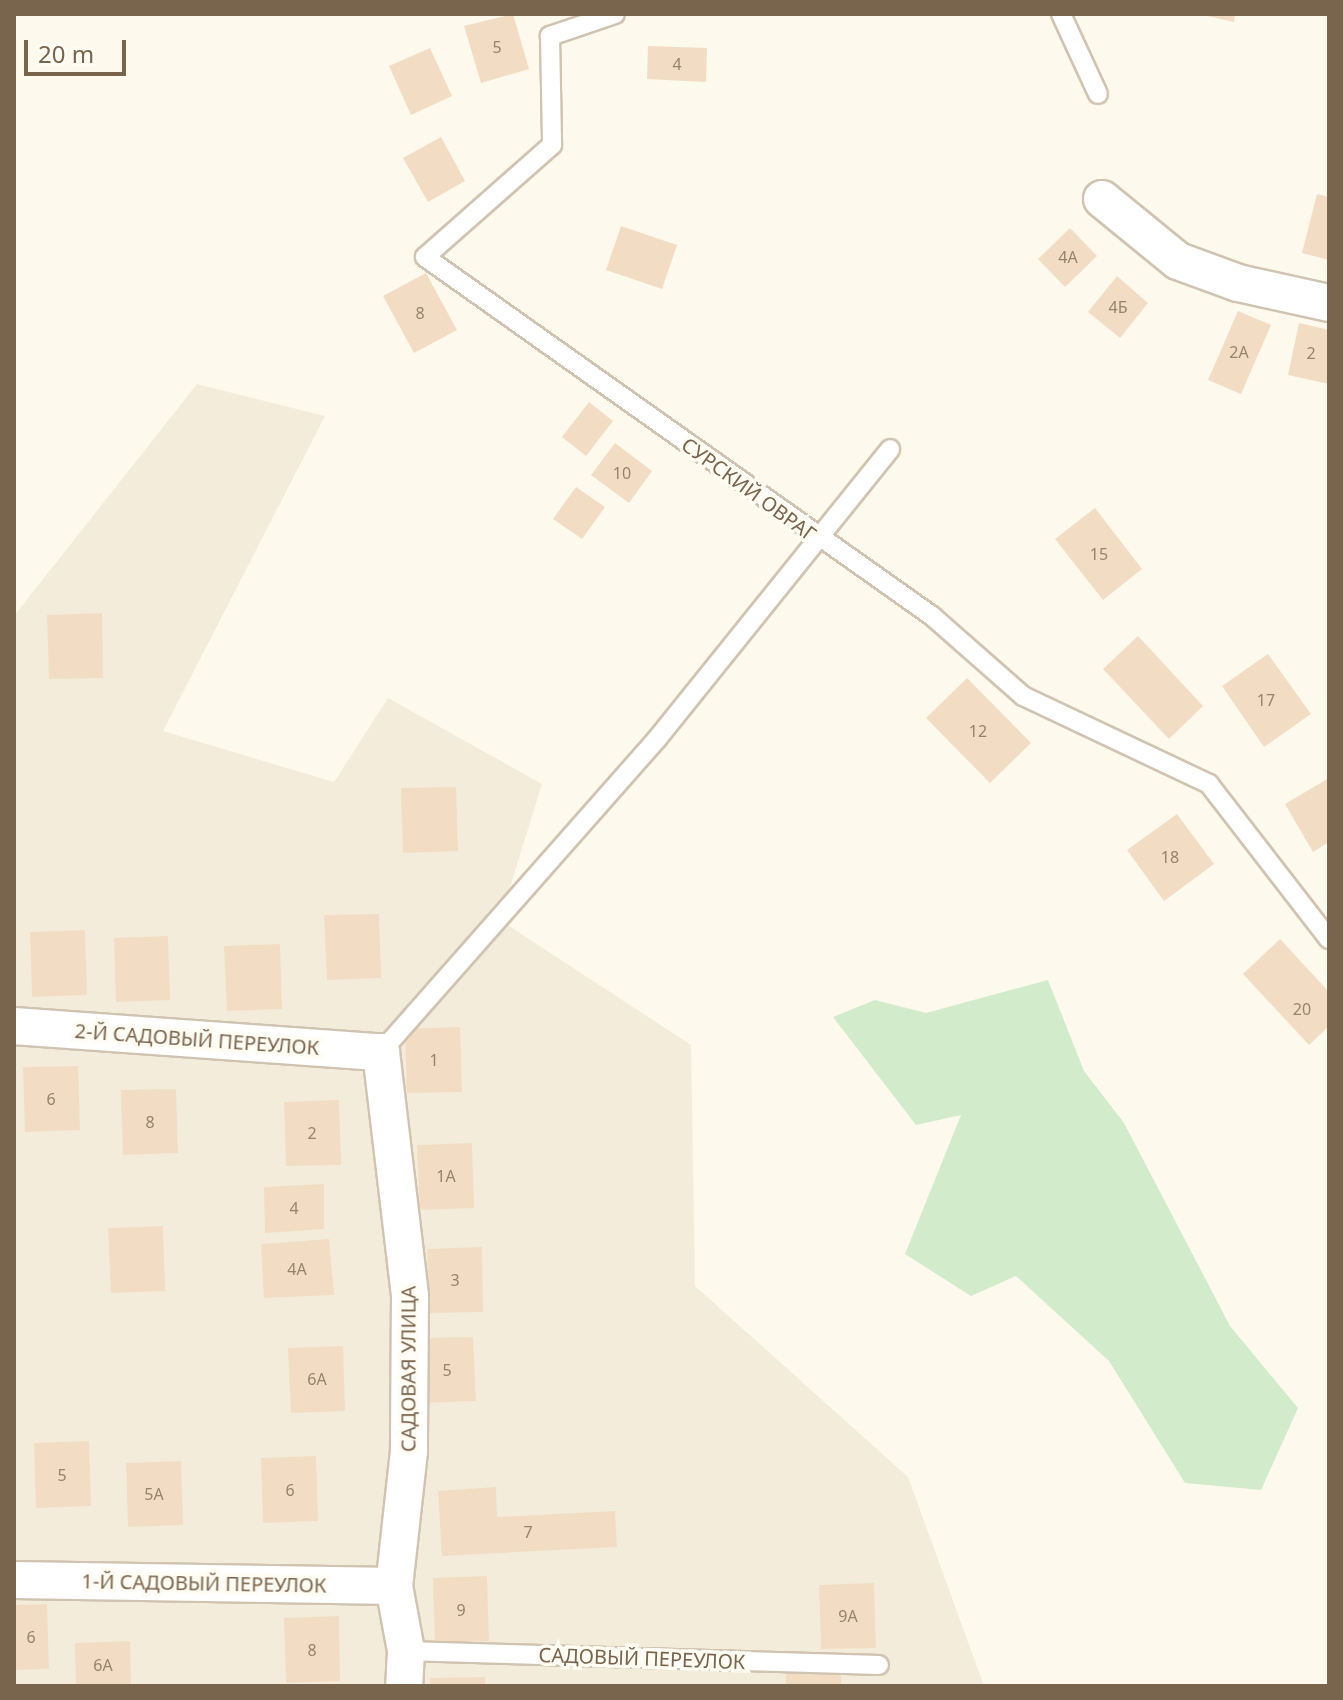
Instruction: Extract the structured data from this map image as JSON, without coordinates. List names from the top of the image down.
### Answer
{
  "streets": {
    "street": ["2-Й САДОВЫЙ ПЕРЕУЛОК", "САДОВАЯ УЛИЦА", "1-Й САДОВЫЙ ПЕРЕУЛОК"],
    "lane": ["СУРСКИЙ ОВРАГ", "САДОВЫЙ ПЕРЕУЛОК"]
  },
  "crossings": [
    ["2-Й САДОВЫЙ ПЕРЕУЛОК", "САДОВАЯ УЛИЦА"],
    ["САДОВАЯ УЛИЦА", "1-Й САДОВЫЙ ПЕРЕУЛОК"],
    ["САДОВАЯ УЛИЦА", "САДОВЫЙ ПЕРЕУЛОК"]
  ],
  "house_numbers": [
    "5",
    "4",
    "4А",
    "4Б",
    "8",
    "2А",
    "2",
    "10",
    "15",
    "17",
    "12",
    "18",
    "20",
    "1",
    "6",
    "8",
    "2",
    "1А",
    "4",
    "4А",
    "3",
    "5",
    "6А",
    "5",
    "6",
    "5А",
    "7",
    "9",
    "9А",
    "6",
    "8",
    "6А"
  ],
  "scale_bar": "20 m"
}
